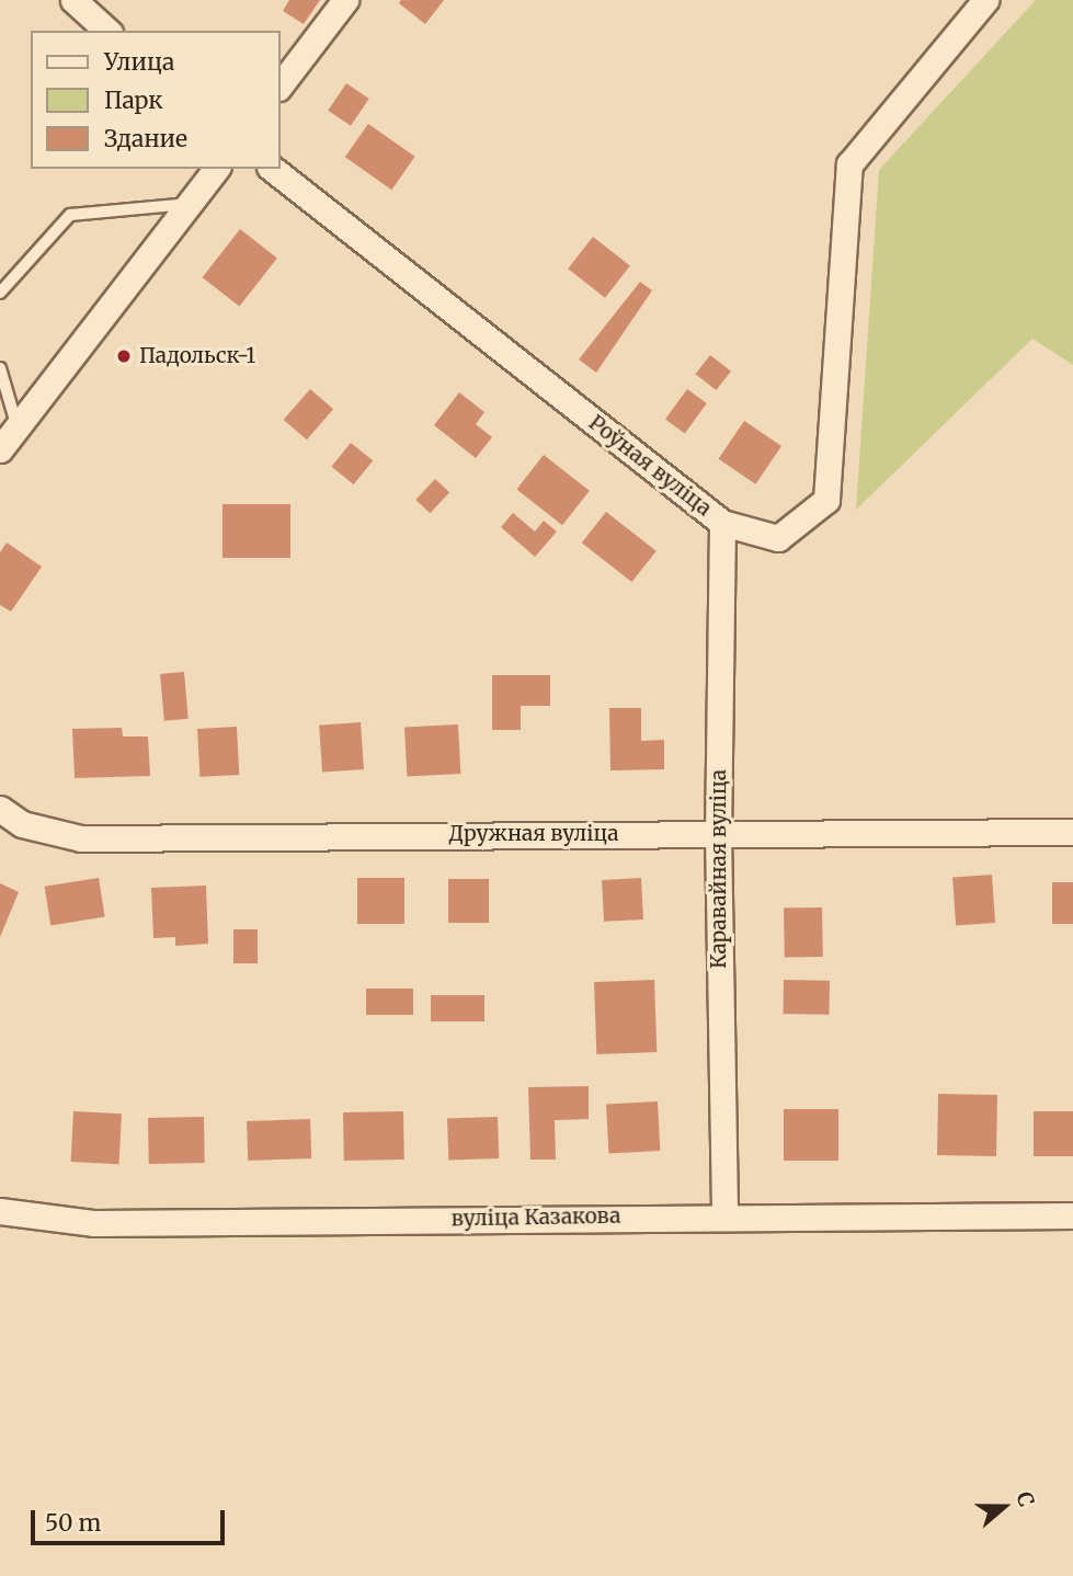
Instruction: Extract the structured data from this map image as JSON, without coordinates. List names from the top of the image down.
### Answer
{
  "streets": {
    "street": [
      "Роўная вуліца",
      "Дружная вуліца",
      "Каравайная вуліца",
      "вуліца Казакова"
    ]
  },
  "crossings": [
    ["Роўная вуліца", "Каравайная вуліца"],
    ["Дружная вуліца", "Каравайная вуліца"],
    ["Каравайная вуліца", "вуліца Казакова"]
  ],
  "places": ["Падольск-1"],
  "legend": ["Улица", "Парк", "Здание"],
  "scale_bar": "50 m",
  "north": "right"
}
